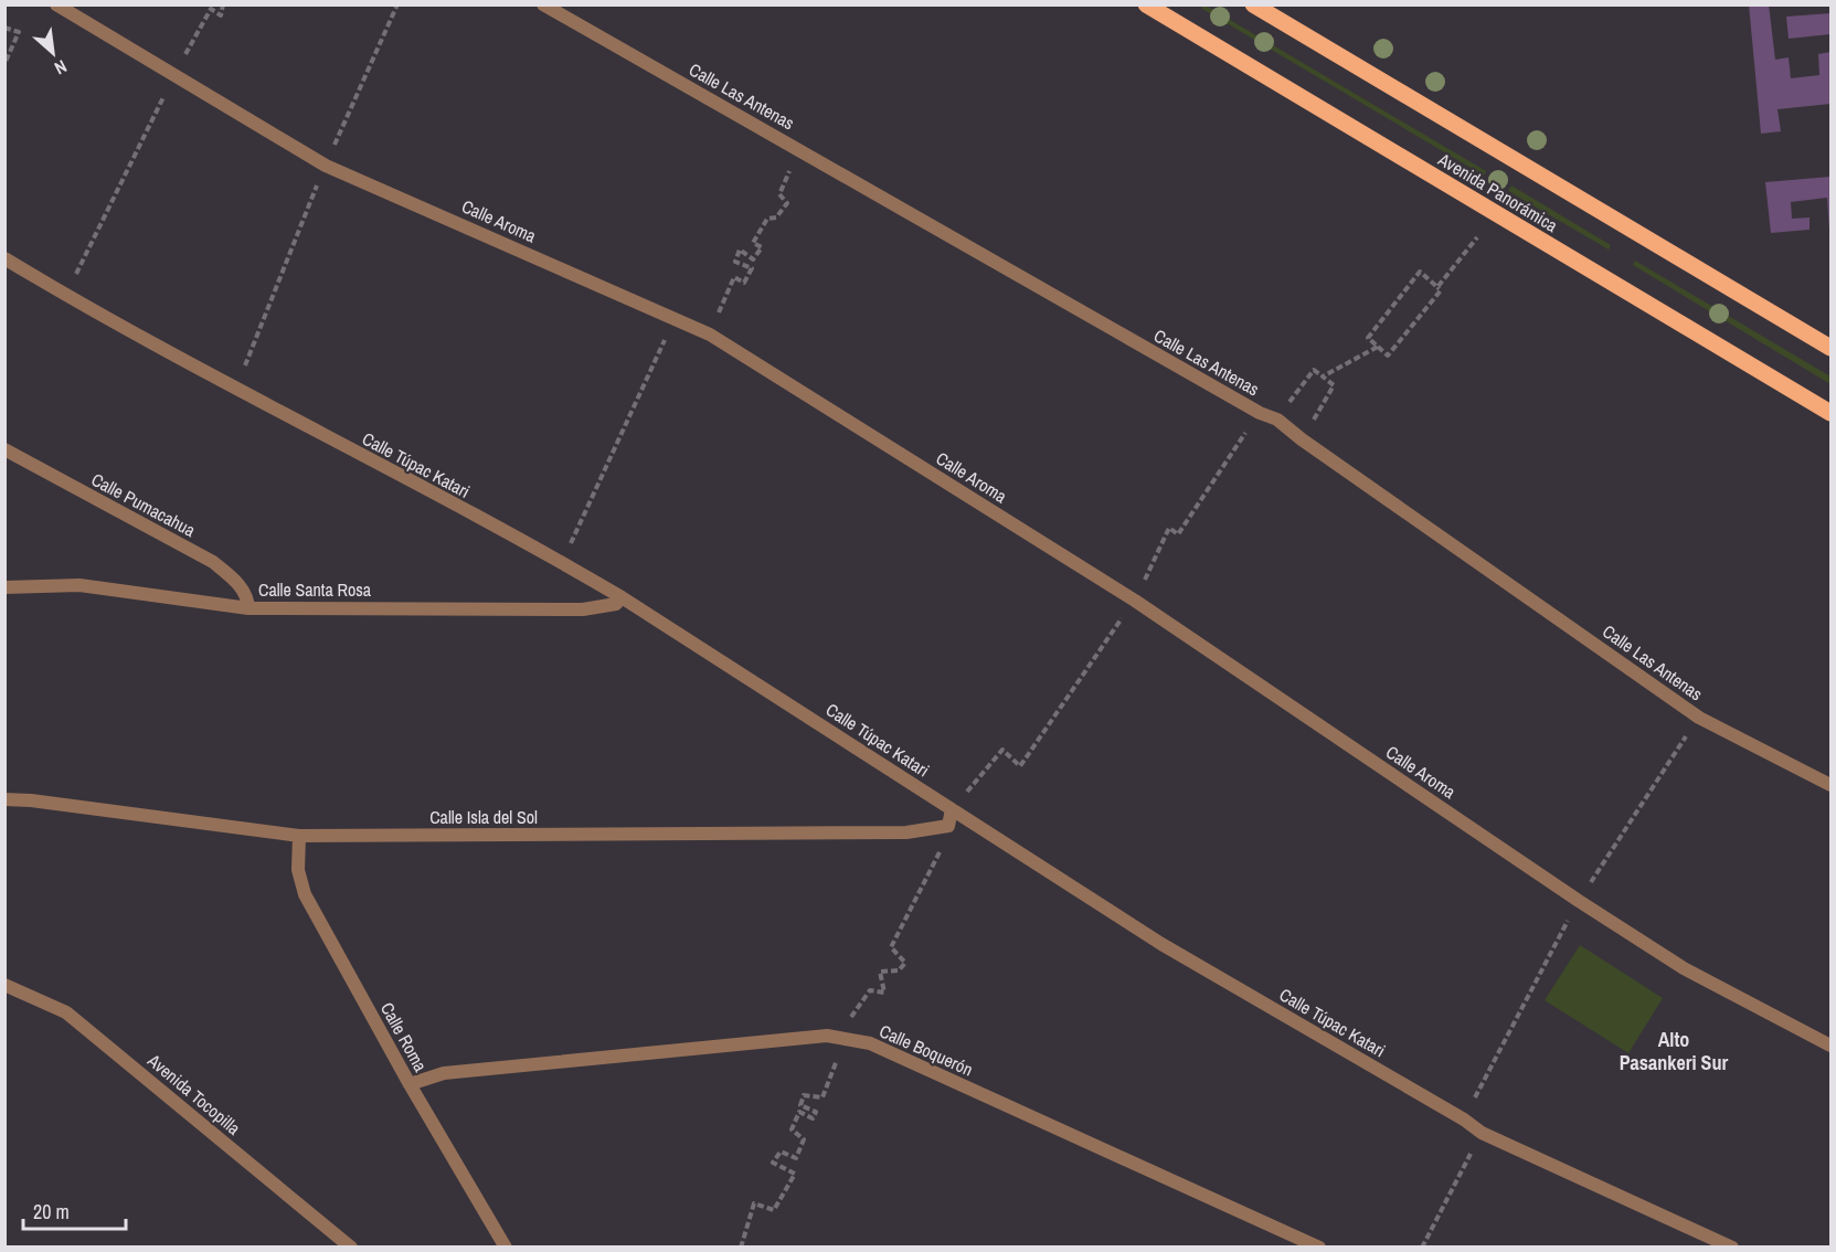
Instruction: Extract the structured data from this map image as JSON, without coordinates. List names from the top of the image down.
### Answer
{
  "streets": {
    "main road": ["Avenida Panorámica"],
    "street": [
      "Calle Las Antenas",
      "Calle Aroma",
      "Calle Túpac Katari",
      "Calle Pumacahua",
      "Calle Santa Rosa",
      "Calle Isla del Sol",
      "Calle Roma",
      "Calle Boquerón",
      "Avenida Tocopilla"
    ]
  },
  "crossings": [
    ["Calle Túpac Katari", "Calle Santa Rosa"],
    ["Calle Pumacahua", "Calle Santa Rosa"],
    ["Calle Isla del Sol", "Calle Roma"],
    ["Calle Roma", "Calle Boquerón"]
  ],
  "districts": ["Alto Pasankeri Sur"],
  "scale_bar": "20 m",
  "north": "bottom right"
}
